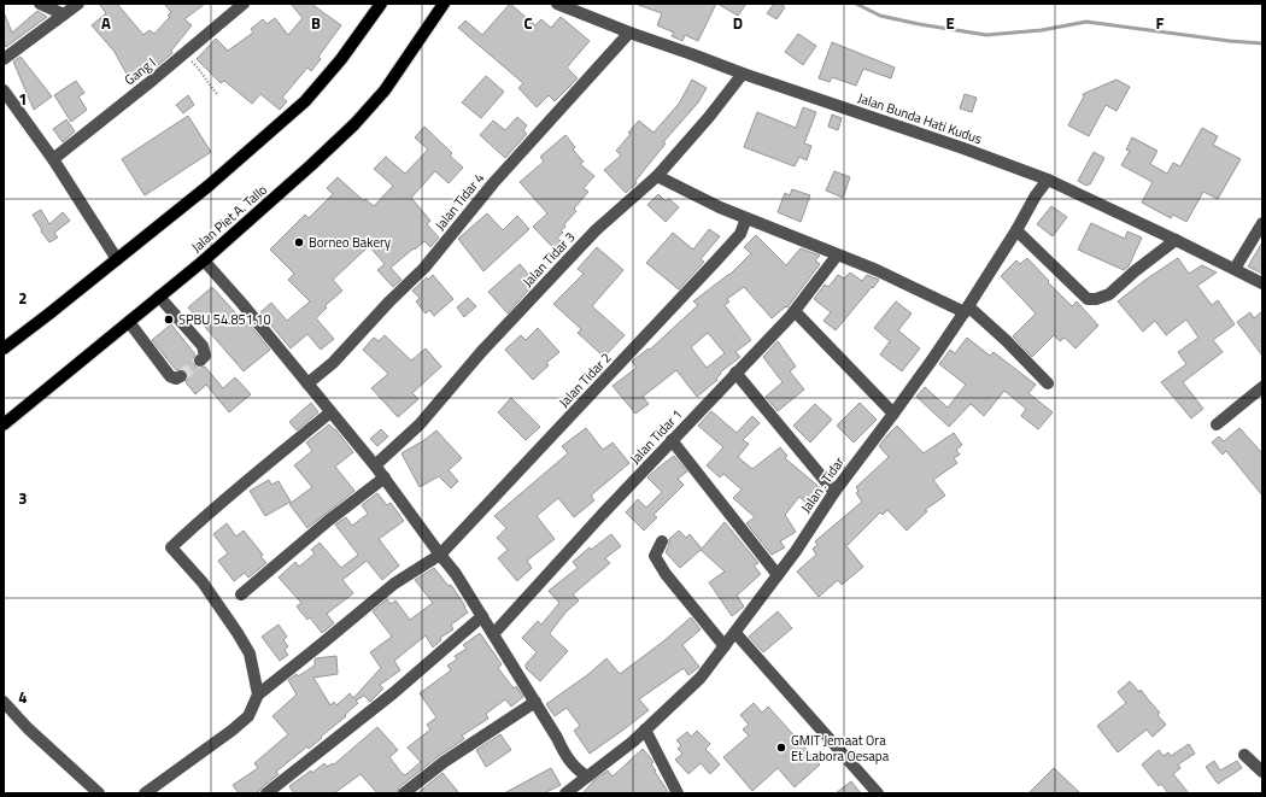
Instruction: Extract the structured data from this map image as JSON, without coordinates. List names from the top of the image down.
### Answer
{
  "streets": {
    "main road": ["Jalan Piet A. Tallo"],
    "street": [
      "Gang I",
      "Jalan Bunda Hati Kudus",
      "Jalan Tidar 4",
      "Jalan Tidar 3",
      "Jalan Tidar 2",
      "Jalan Tidar 1",
      "Jalan . Tidar"
    ]
  },
  "crossings": [
    ["Jalan Bunda Hati Kudus", "Jalan Tidar 4"],
    ["Jalan Bunda Hati Kudus", "Jalan Tidar 3"],
    ["Jalan Bunda Hati Kudus", "Jalan . Tidar"]
  ],
  "places": ["Borneo Bakery", "SPBU 54.851.10", "GMIT Jemaat Ora Et Labora Oesapa"],
  "grid": {
    "columns": [
      "A",
      "B",
      "C",
      "D",
      "E",
      "F"
    ],
    "rows": [
      "1",
      "2",
      "3",
      "4"
    ]
  }
}
